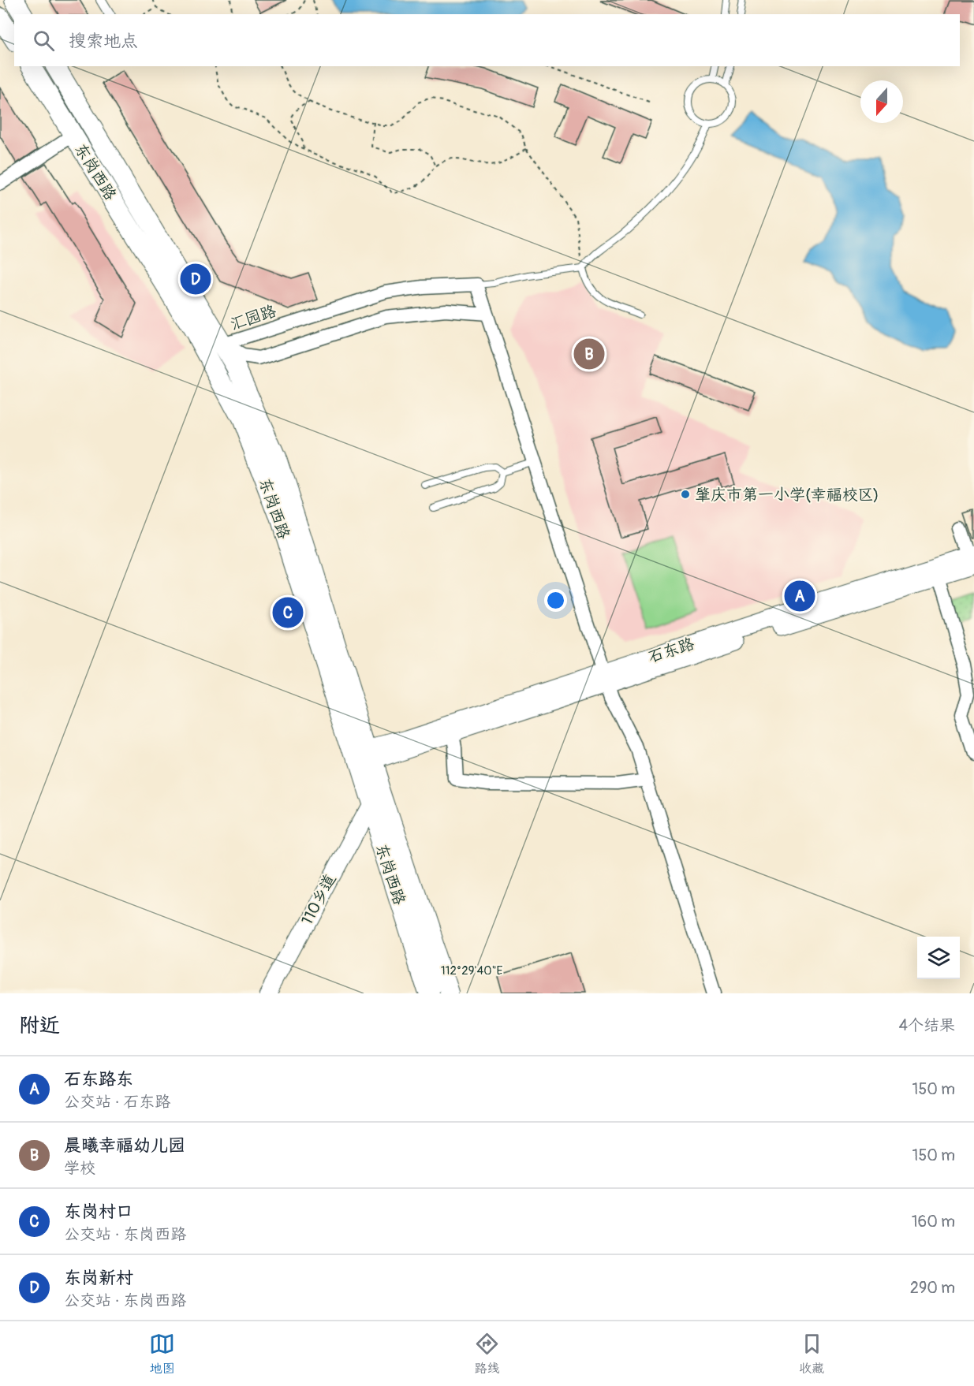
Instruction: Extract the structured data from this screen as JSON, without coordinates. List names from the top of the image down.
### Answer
{
  "streets": {
    "main road": ["东岗西路"],
    "street": ["汇园路", "石东路", "110乡道"]
  },
  "crossings": [
    ["东岗西路", "汇园路"],
    ["东岗西路", "石东路"],
    ["东岗西路", "110乡道"]
  ],
  "places": ["肇庆市第一小学(幸福校区)"],
  "north": "bottom",
  "page": {
    "search": "搜索地点",
    "pins": [
      "D",
      "B",
      "A",
      "C"
    ],
    "heading": ["附近", "4个结果"],
    "list": [
      {
        "mark": "A",
        "name": "石东路东",
        "note": "公交站 · 石东路",
        "value": "150 m"
      },
      {
        "mark": "B",
        "name": "晨曦幸福幼儿园",
        "note": "学校",
        "value": "150 m"
      },
      {
        "mark": "C",
        "name": "东岗村口",
        "note": "公交站 · 东岗西路",
        "value": "160 m"
      },
      {
        "mark": "D",
        "name": "东岗新村",
        "note": "公交站 · 东岗西路",
        "value": "290 m"
      }
    ],
    "nav": ["地图", "路线", "收藏"]
  },
  "coordinates": ["112°29'40\"E"]
}
